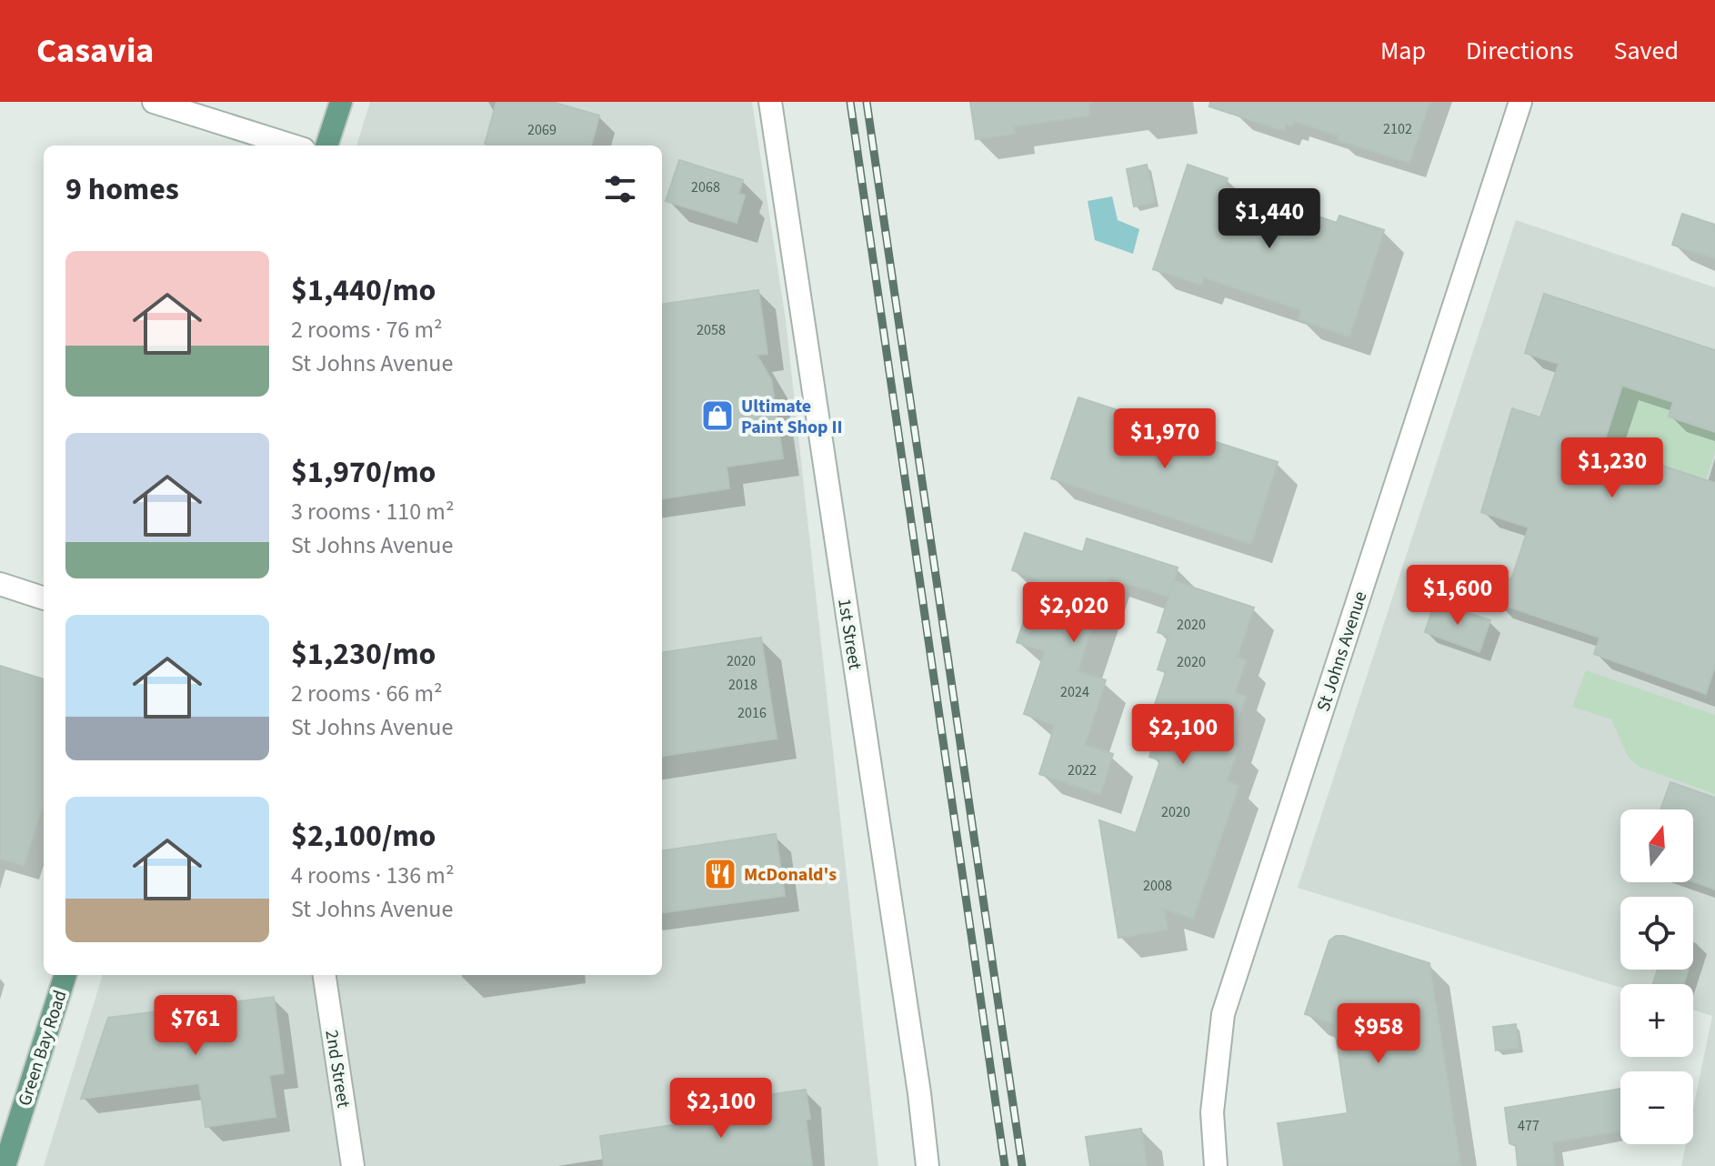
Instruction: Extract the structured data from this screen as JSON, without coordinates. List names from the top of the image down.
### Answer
{
  "streets": {
    "main road": ["Green Bay Road"],
    "street": ["1st Street", "St Johns Avenue", "2nd Street"]
  },
  "places": {
    "shop": ["Ultimate Paint Shop II"],
    "restaurant": ["McDonald's"]
  },
  "house_numbers": [
    "2102",
    "2069",
    "2068",
    "2058",
    "2020",
    "2020",
    "2020",
    "2018",
    "2024",
    "2016",
    "2022",
    "2020",
    "2008",
    "477"
  ],
  "north": "top",
  "page": {
    "header": "Casavia",
    "nav": ["Map", "Directions", "Saved"],
    "heading": "9 homes",
    "price": [
      "$1,440",
      "$1,970",
      "$1,230",
      "$1,600",
      "$2,020",
      "$2,100",
      "$761",
      "$958",
      "$2,100"
    ],
    "list": [
      {
        "name": "$1,440/mo",
        "note": "2 rooms · 76 m² · St Johns Avenue"
      },
      {
        "name": "$1,970/mo",
        "note": "3 rooms · 110 m² · St Johns Avenue"
      },
      {
        "name": "$1,230/mo",
        "note": "2 rooms · 66 m² · St Johns Avenue"
      },
      {
        "name": "$2,100/mo",
        "note": "4 rooms · 136 m² · St Johns Avenue"
      }
    ],
    "map_buttons": ["+", "−"]
  }
}
